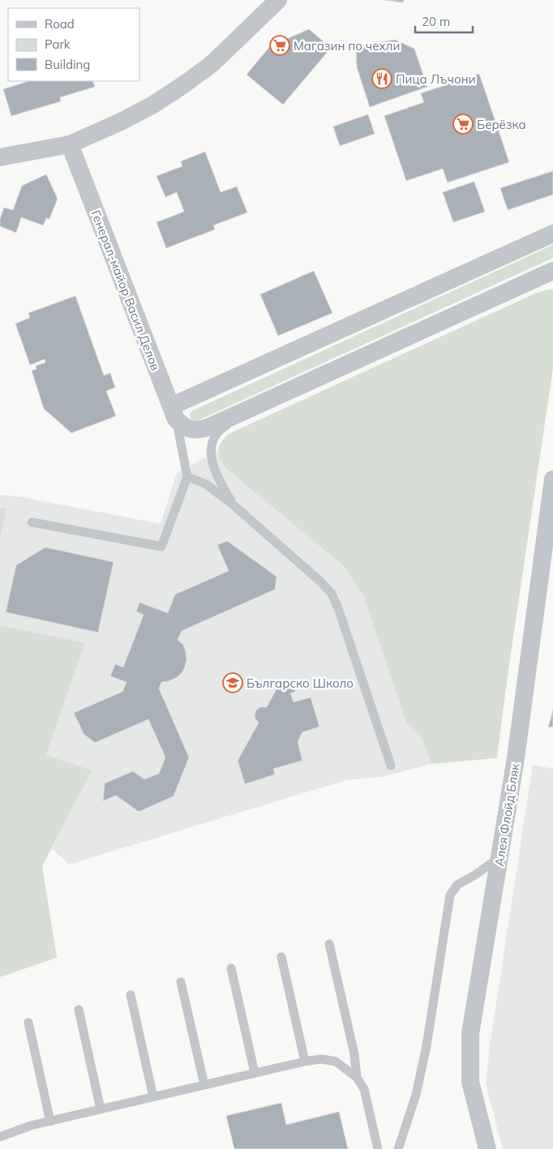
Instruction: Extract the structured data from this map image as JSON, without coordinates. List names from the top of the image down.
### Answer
{
  "streets": {
    "street": ["Генерал-майор Васил Делов", "Алея Флойд Бляк"]
  },
  "places": {
    "supermarket": ["Магазин по чехли", "Берёзка"],
    "restaurant": ["Пица Лъчони"],
    "school or university": ["Българско Школо"]
  },
  "legend": ["Road", "Park", "Building"],
  "scale_bar": "20 m"
}
